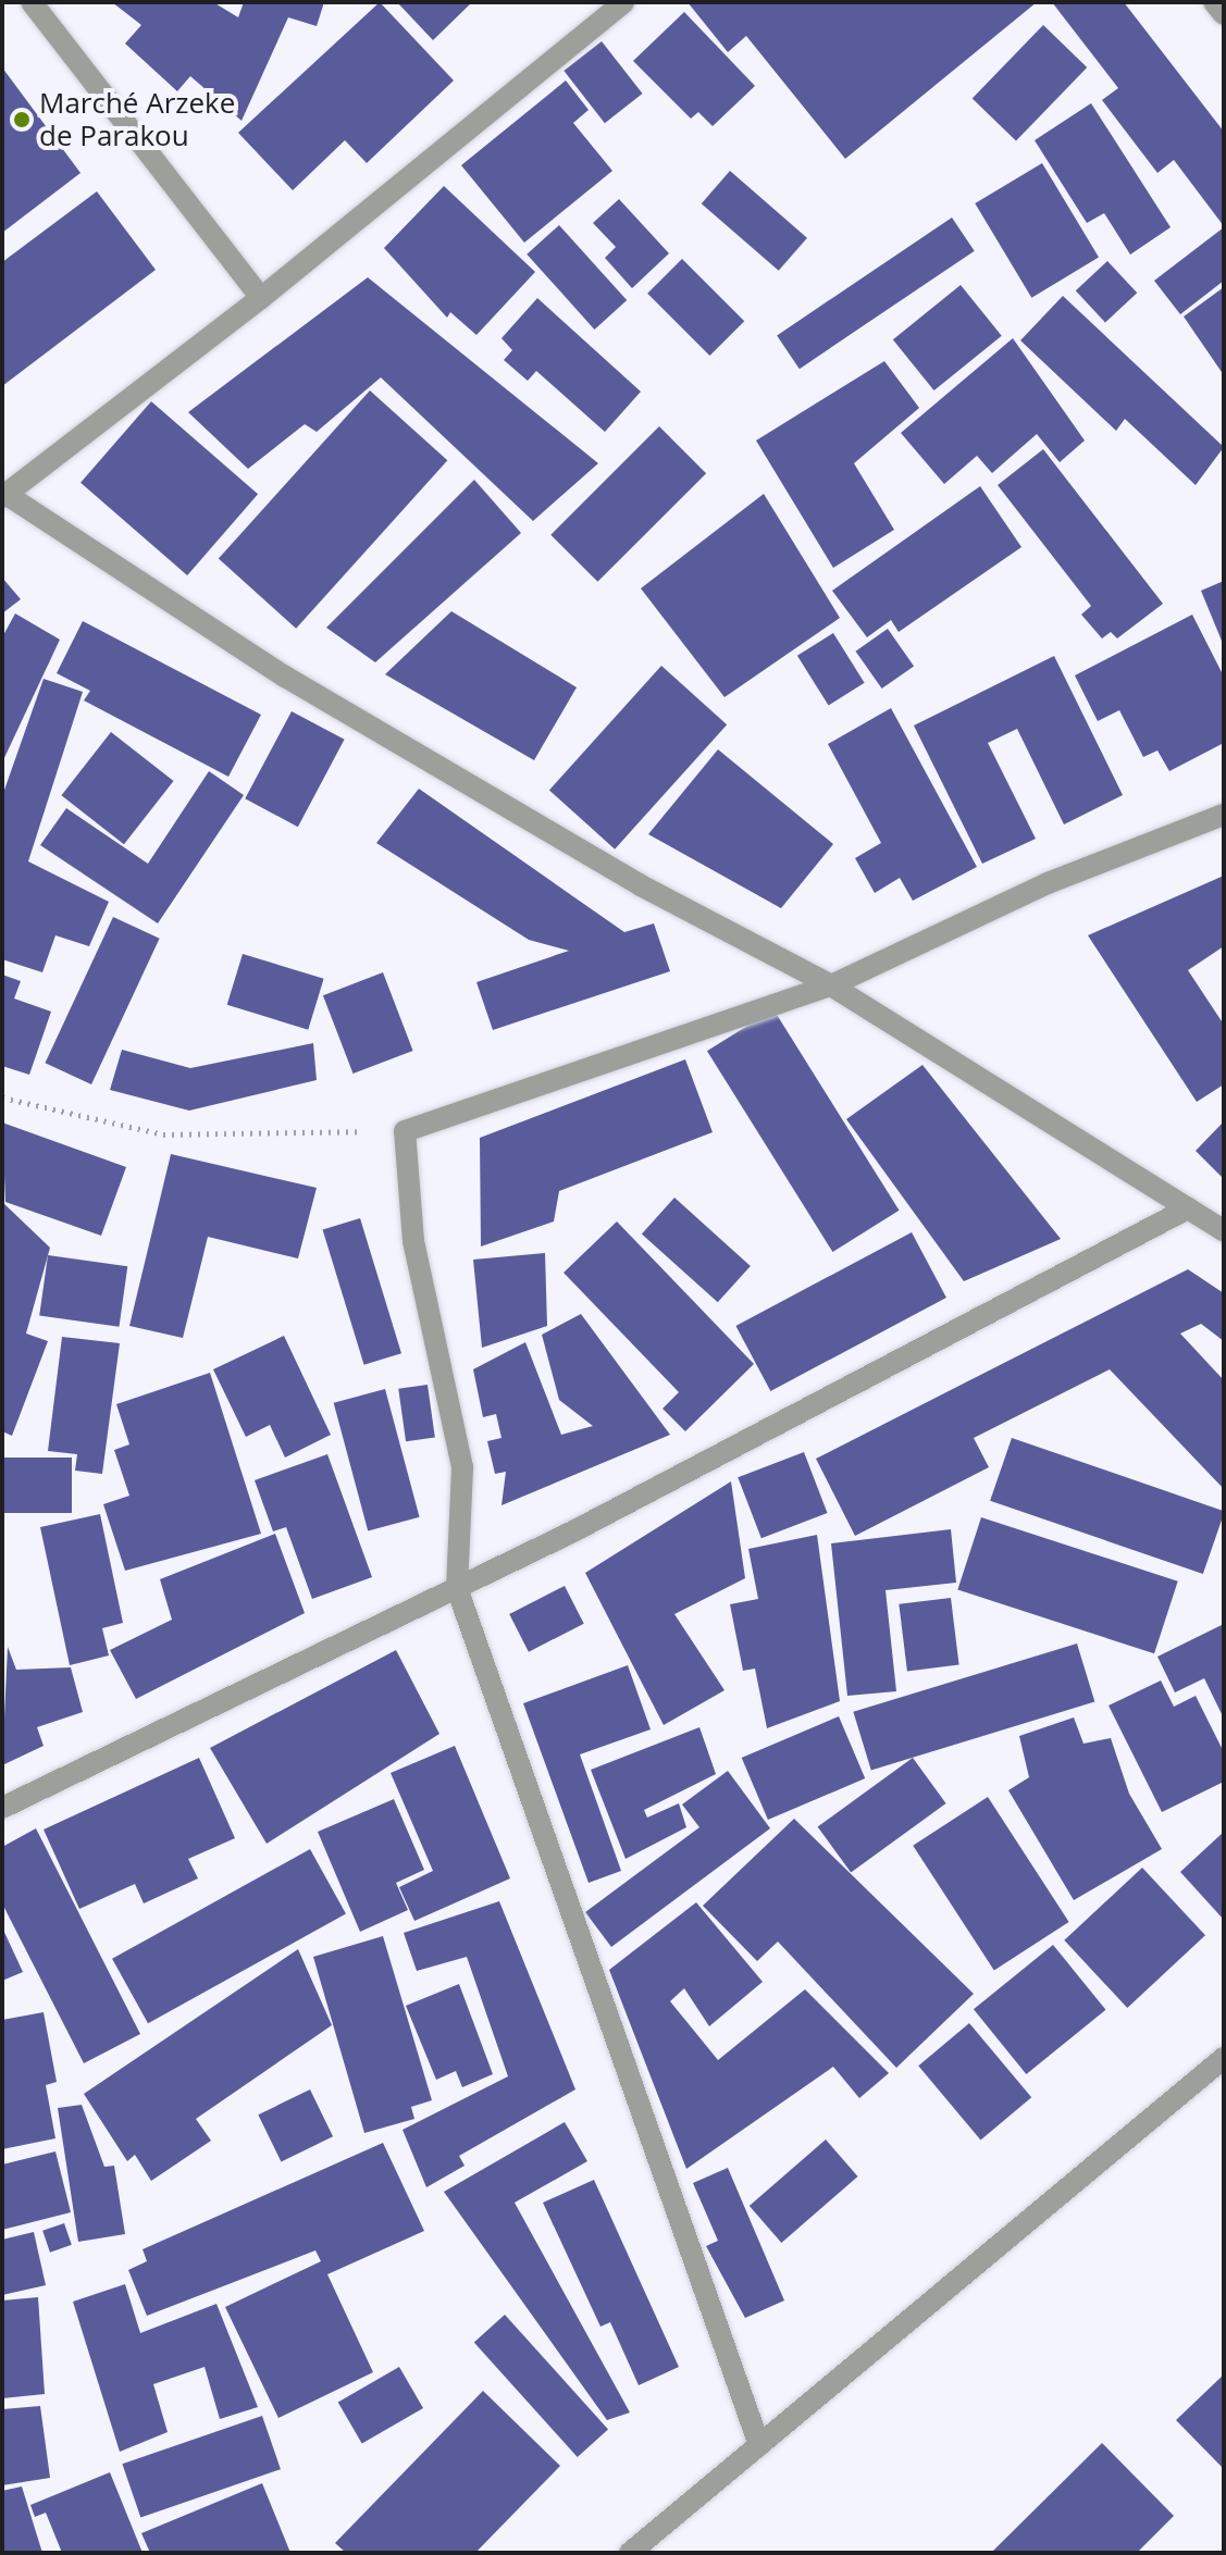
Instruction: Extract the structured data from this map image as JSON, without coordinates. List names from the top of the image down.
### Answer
{
  "places": ["Marché Arzeke de Parakou"]
}
